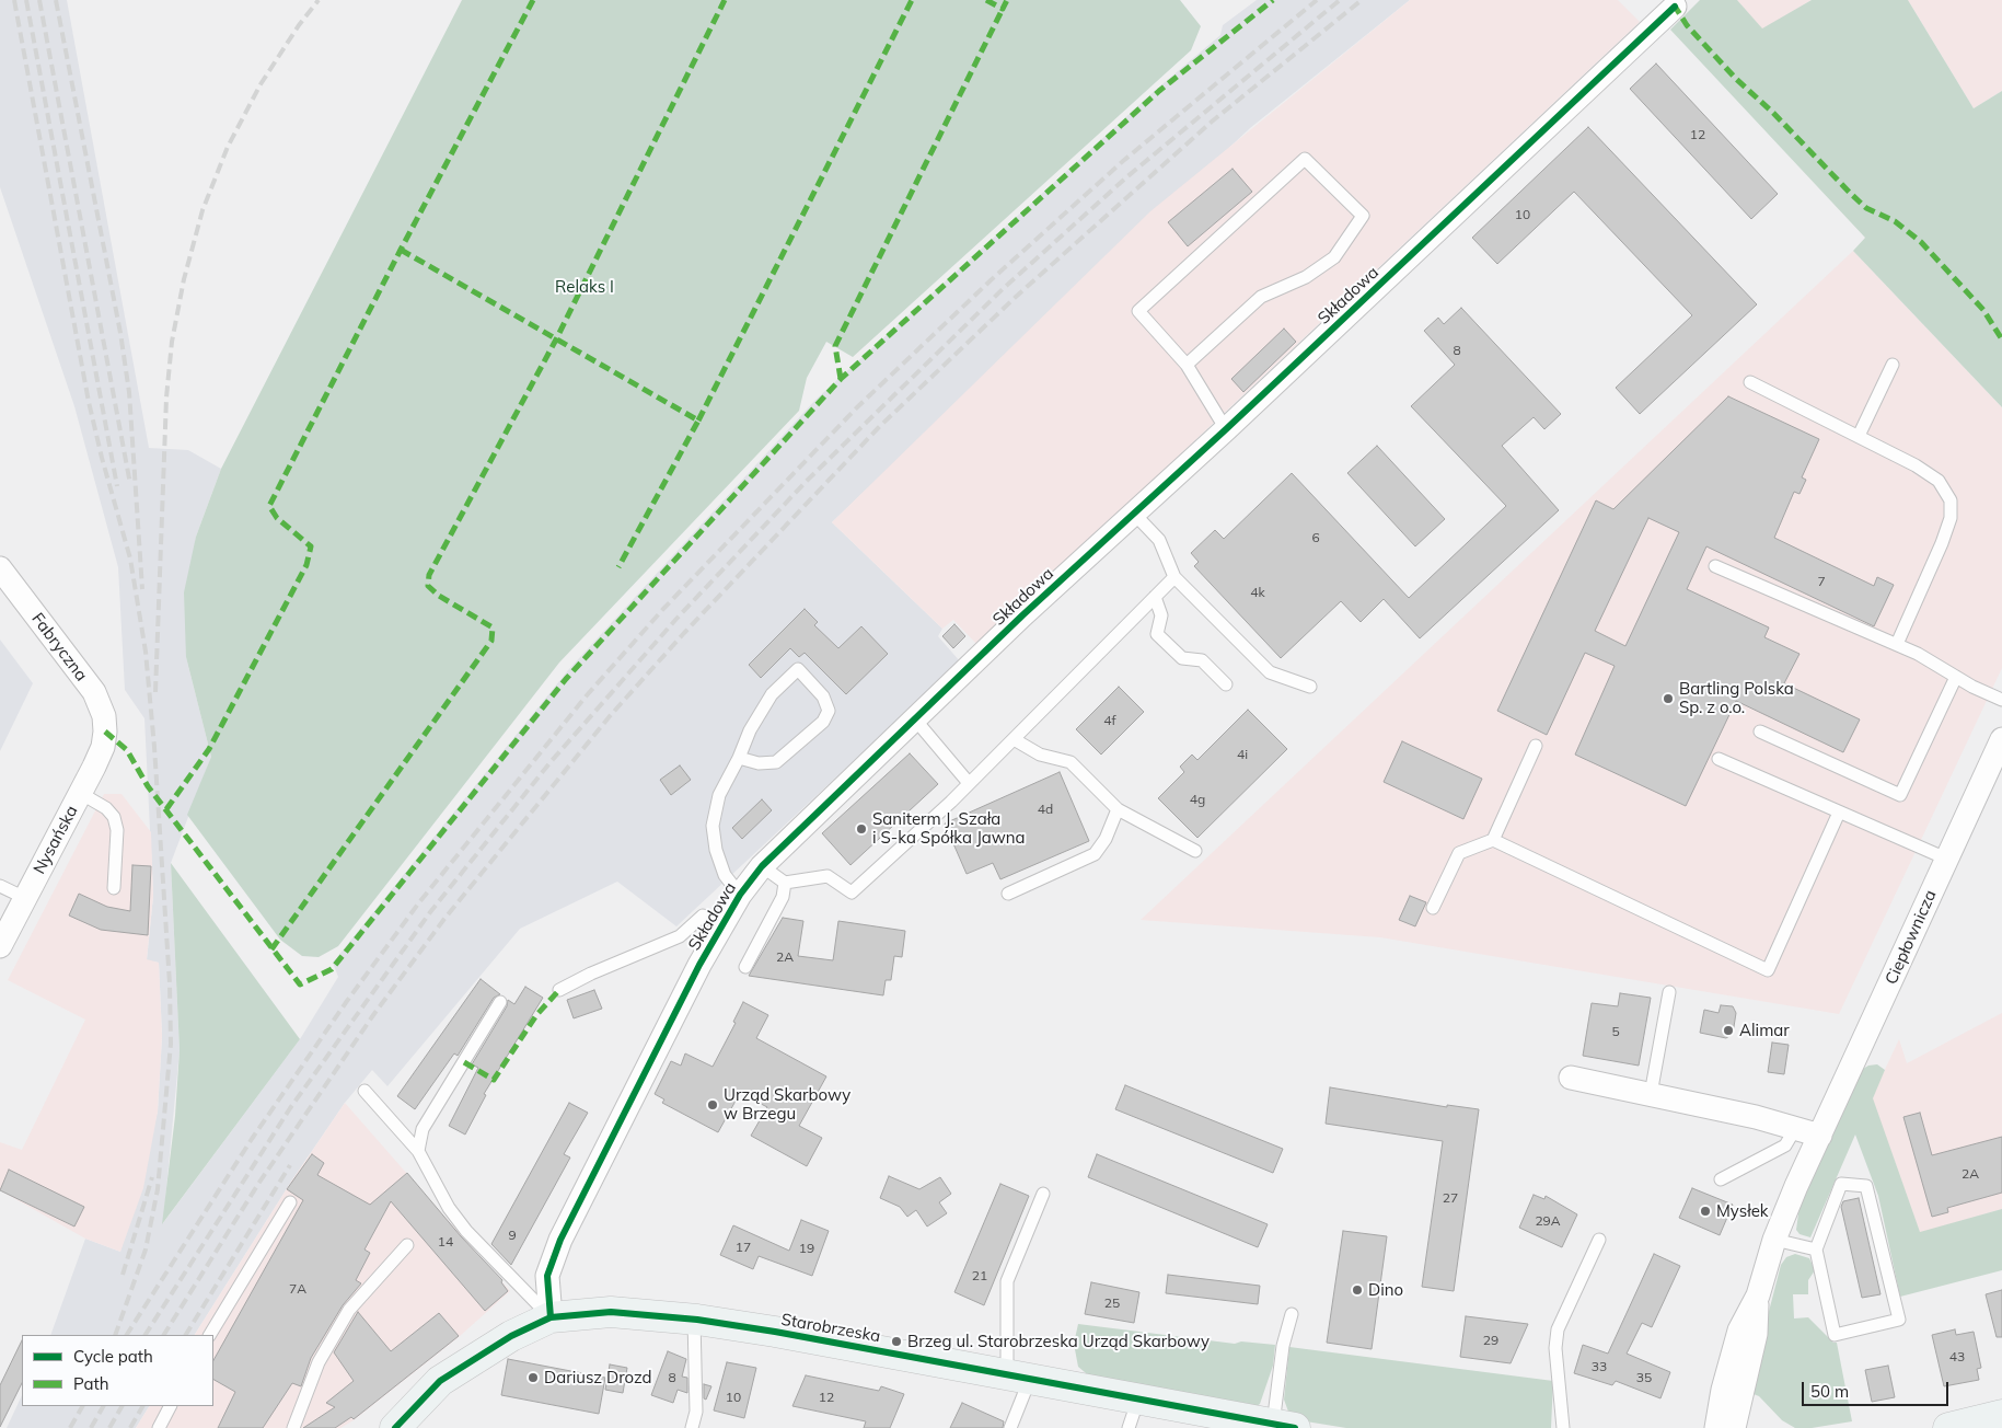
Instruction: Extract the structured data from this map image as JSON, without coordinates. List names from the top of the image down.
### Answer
{
  "streets": {
    "street": [
      "Składowa",
      "Fabryczna",
      "Nysańska",
      "Ciepłownicza",
      "Starobrzeska"
    ]
  },
  "crossings": [
    ["Składowa", "Starobrzeska"],
    ["Fabryczna", "Nysańska"]
  ],
  "parks": ["Relaks I"],
  "places": [
    "Bartling Polska Sp. z o.o.",
    "Saniterm J. Szała i S-ka Spółka Jawna",
    "Alimar",
    "Urząd Skarbowy w Brzegu",
    "Mysłek",
    "Dino",
    "Brzeg ul. Starobrzeska Urząd Skarbowy",
    "Dariusz Drozd"
  ],
  "house_numbers": [
    "12",
    "10",
    "8",
    "6",
    "7",
    "4k",
    "4f",
    "4i",
    "4g",
    "4d",
    "2A",
    "5",
    "2A",
    "27",
    "29A",
    "9",
    "14",
    "17",
    "19",
    "21",
    "7A",
    "25",
    "29",
    "43",
    "33",
    "8",
    "35",
    "10",
    "12"
  ],
  "legend": ["Cycle path", "Path"],
  "scale_bar": "50 m"
}
